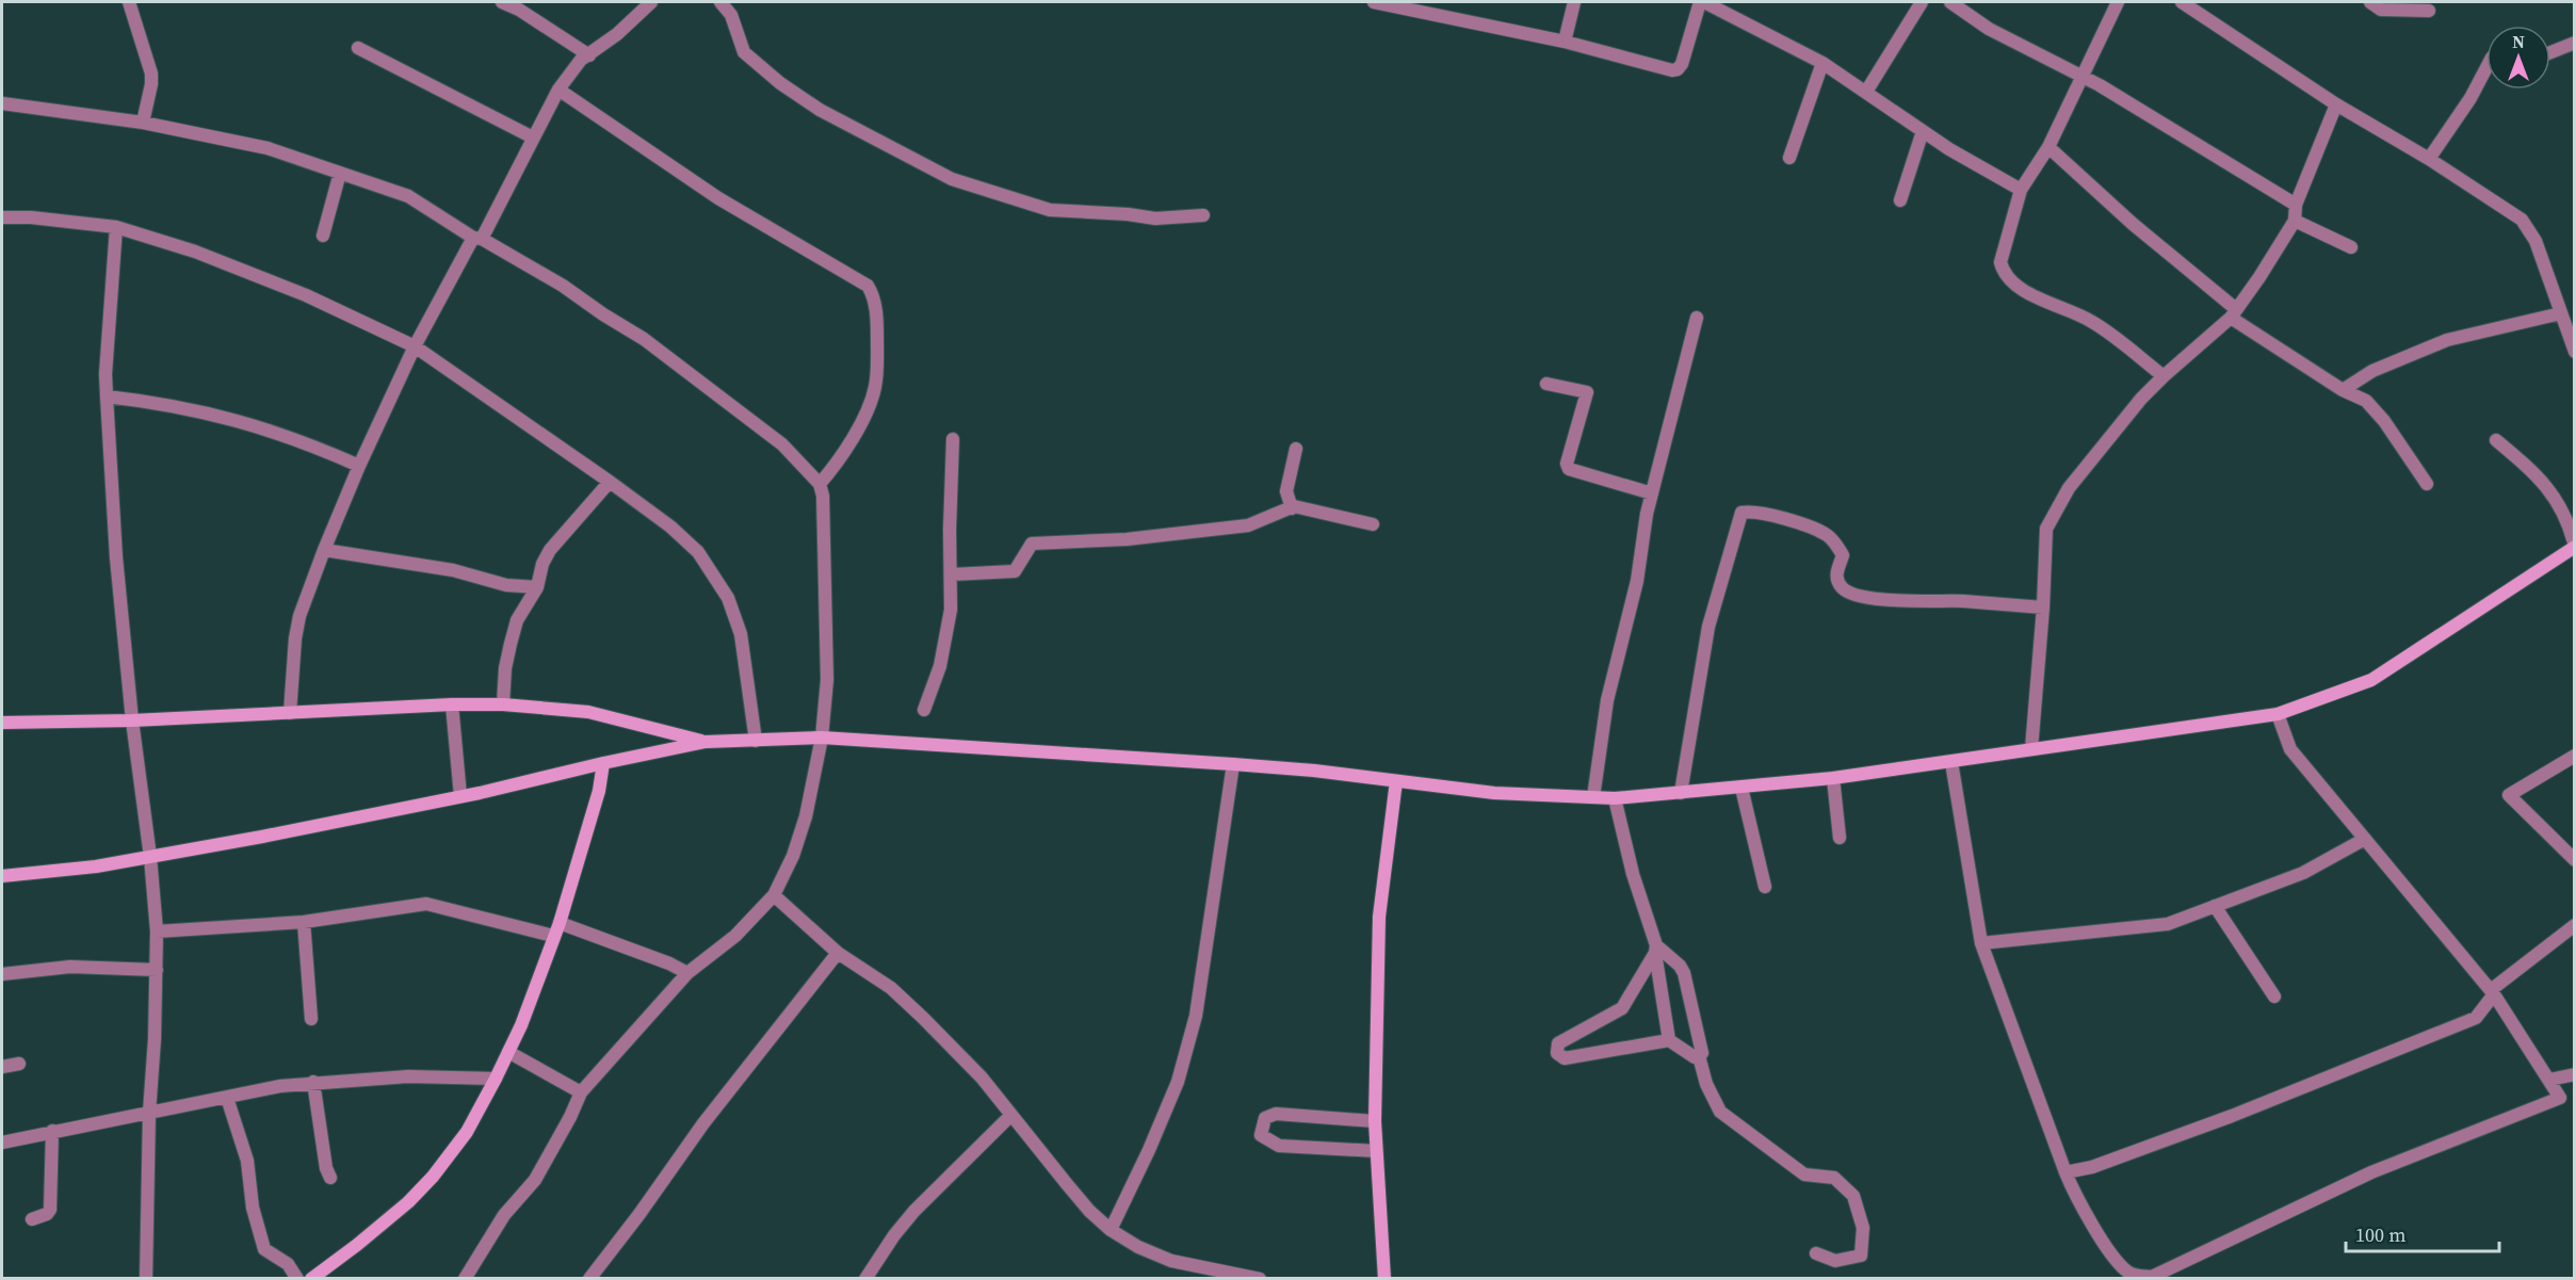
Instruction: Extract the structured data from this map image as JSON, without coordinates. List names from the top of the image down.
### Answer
{
  "scale_bar": "100 m",
  "north": "top"
}
